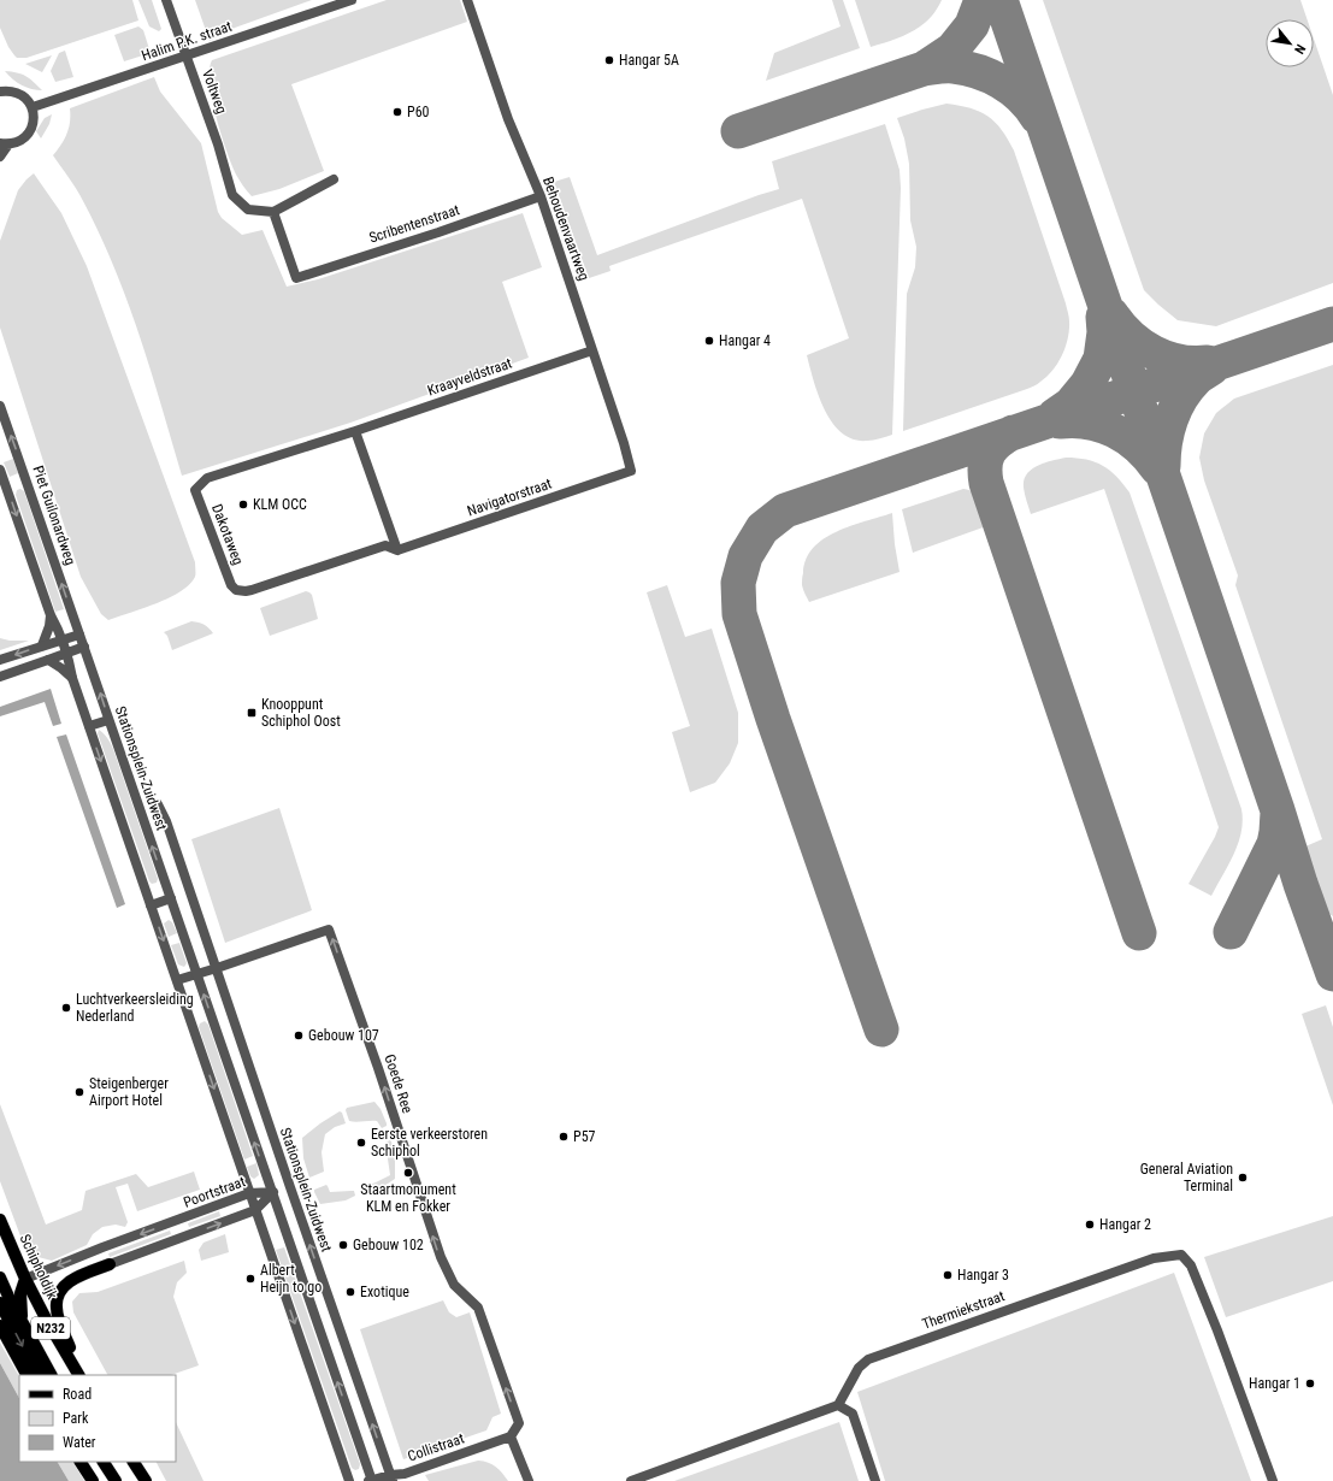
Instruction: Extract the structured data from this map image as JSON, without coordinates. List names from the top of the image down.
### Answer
{
  "streets": {
    "main road": ["Schipholdijk", "N232"],
    "street": [
      "Halim P.K. straat",
      "Voltweg",
      "Scribentenstraat",
      "Behoudenvaartweg",
      "Kraayveldstraat",
      "Navigatorstraat",
      "Piet Guilonardweg",
      "Dakotaweg",
      "Stationsplein-Zuidwest",
      "Goede Ree",
      "Poortstraat",
      "Thermiekstraat",
      "Collistraat"
    ]
  },
  "crossings": [
    ["Halim P.K. straat", "Voltweg"],
    ["Voltweg", "Scribentenstraat"],
    ["Scribentenstraat", "Behoudenvaartweg"],
    ["Behoudenvaartweg", "Kraayveldstraat"],
    ["Behoudenvaartweg", "Navigatorstraat"],
    ["Kraayveldstraat", "Dakotaweg"],
    ["Navigatorstraat", "Dakotaweg"],
    ["Piet Guilonardweg", "Stationsplein-Zuidwest"],
    ["Stationsplein-Zuidwest", "Goede Ree"],
    ["Stationsplein-Zuidwest", "Poortstraat"],
    ["Stationsplein-Zuidwest", "Collistraat"],
    ["Goede Ree", "Collistraat"],
    ["Poortstraat", "Schipholdijk"]
  ],
  "one_way": ["Goede Ree"],
  "places": {
    "other": [
      "Hangar 5A",
      "P60",
      "Hangar 4",
      "KLM OCC",
      "Luchtverkeersleiding Nederland",
      "Gebouw 107",
      "Steigenberger Airport Hotel",
      "P57",
      "Eerste verkeerstoren Schiphol",
      "Staartmonument KLM en Fokker",
      "General Aviation Terminal",
      "Hangar 2",
      "Gebouw 102",
      "Hangar 3",
      "Albert Heijn to go",
      "Exotique",
      "Hangar 1"
    ],
    "transit": ["Knooppunt Schiphol Oost"]
  },
  "legend": ["Road", "Park", "Water"],
  "north": "bottom right"
}
